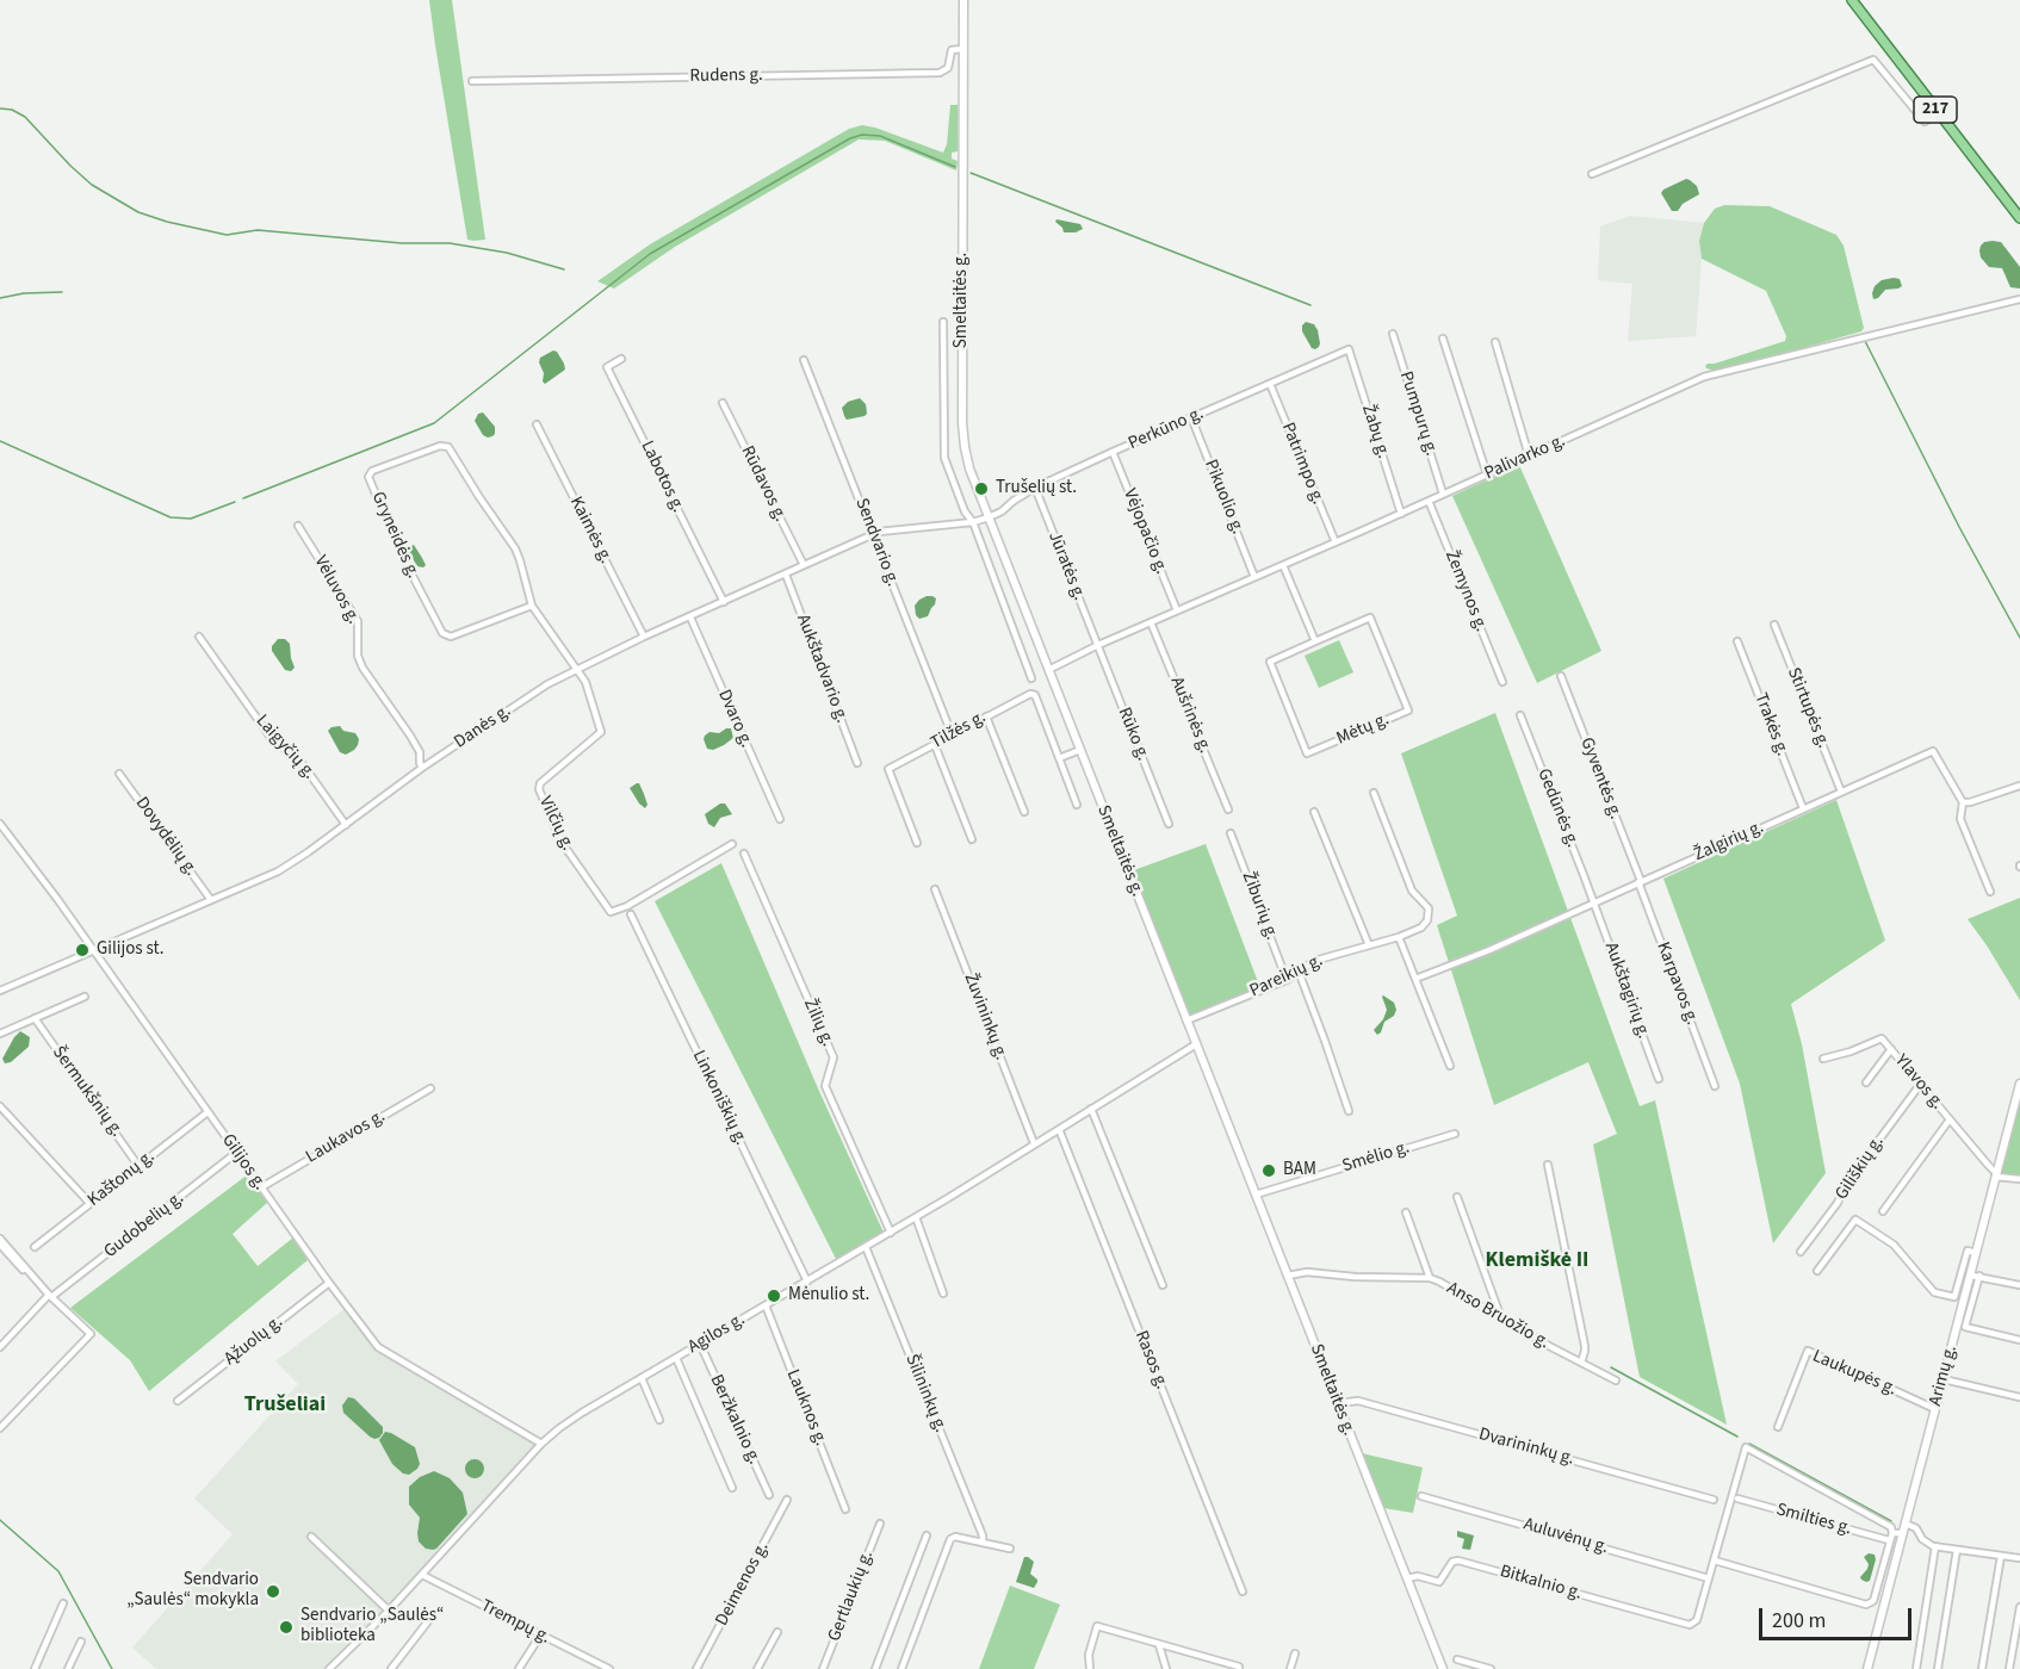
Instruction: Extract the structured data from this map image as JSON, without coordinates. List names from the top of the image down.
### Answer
{
  "streets": {
    "main road": ["217", "Smeltaitės g.", "Arimų g."],
    "street": [
      "Rudens g.",
      "Pumpurų g.",
      "Perkūno g.",
      "Žabų g.",
      "Palivarko g.",
      "Patrimpo g.",
      "Labotos g.",
      "Rūdavos g.",
      "Pikuolio g.",
      "Kaimės g.",
      "Vėjopačio g.",
      "Gryneidės g.",
      "Sendvario g.",
      "Jūratės g.",
      "Vėluvos g.",
      "Žemynos g.",
      "Aukštadvario g.",
      "Stirtupės g.",
      "Aušrinės g.",
      "Dvaro g.",
      "Trakės g.",
      "Danės g.",
      "Mėtų g.",
      "Tilžės g.",
      "Rūko g.",
      "Laigyčių g.",
      "Gyventės g.",
      "Gedūnės g.",
      "Vilčių g.",
      "Dovydėlių g.",
      "Žalgirių g.",
      "Žiburių g.",
      "Pareikių g.",
      "Karpavos g.",
      "Aukštagirių g.",
      "Žuvininkų g.",
      "Žilių g.",
      "Ylavos g.",
      "Šermukšnių g.",
      "Linkoniškių g.",
      "Laukavos g.",
      "Smėlio g.",
      "Gilijos g.",
      "Giliškių g.",
      "Kaštonų g.",
      "Gudobelių g.",
      "Anso Bruožio g.",
      "Agilos g.",
      "Ąžuolų g.",
      "Rasos g.",
      "Laukupės g.",
      "Šilininkų g.",
      "Lauknos g.",
      "Beržkalnio g.",
      "Dvarininkų g.",
      "Smilties g.",
      "Auluvėnų g.",
      "Bitkalnio g.",
      "Deimenos g.",
      "Gertlaukių g.",
      "Trempų g."
    ]
  },
  "crossings": [
    ["Rudens g.", "Smeltaitės g."],
    ["Smeltaitės g.", "Perkūno g."],
    ["Smeltaitės g.", "Palivarko g."],
    ["Smeltaitės g.", "Danės g."],
    ["Smeltaitės g.", "Pareikių g."],
    ["Smeltaitės g.", "Smėlio g."],
    ["Smeltaitės g.", "Anso Bruožio g."],
    ["Smeltaitės g.", "Agilos g."],
    ["Smeltaitės g.", "Dvarininkų g."],
    ["Smeltaitės g.", "Bitkalnio g."],
    ["Pumpurų g.", "Palivarko g."],
    ["Perkūno g.", "Žabų g."],
    ["Perkūno g.", "Patrimpo g."],
    ["Perkūno g.", "Pikuolio g."],
    ["Perkūno g.", "Vėjopačio g."],
    ["Perkūno g.", "Jūratės g."],
    ["Perkūno g.", "Danės g."],
    ["Žabų g.", "Palivarko g."],
    ["Palivarko g.", "Patrimpo g."],
    ["Palivarko g.", "Pikuolio g."],
    ["Palivarko g.", "Vėjopačio g."],
    ["Palivarko g.", "Jūratės g."],
    ["Palivarko g.", "Žemynos g."],
    ["Palivarko g.", "Aušrinės g."],
    ["Palivarko g.", "Rūko g."],
    ["Labotos g.", "Danės g."],
    ["Rūdavos g.", "Danės g."],
    ["Kaimės g.", "Danės g."],
    ["Gryneidės g.", "Danės g."],
    ["Gryneidės g.", "Vilčių g."],
    ["Sendvario g.", "Danės g."],
    ["Jūratės g.", "Rūko g."],
    ["Vėluvos g.", "Danės g."],
    ["Aukštadvario g.", "Danės g."],
    ["Stirtupės g.", "Žalgirių g."],
    ["Dvaro g.", "Danės g."],
    ["Trakės g.", "Žalgirių g."],
    ["Danės g.", "Laigyčių g."],
    ["Danės g.", "Vilčių g."],
    ["Danės g.", "Dovydėlių g."],
    ["Danės g.", "Gilijos g."],
    ["Gyventės g.", "Žalgirių g."],
    ["Gyventės g.", "Karpavos g."],
    ["Gedūnės g.", "Žalgirių g."],
    ["Gedūnės g.", "Aukštagirių g."],
    ["Žalgirių g.", "Karpavos g."],
    ["Žalgirių g.", "Aukštagirių g."],
    ["Žiburių g.", "Pareikių g."],
    ["Žuvininkų g.", "Agilos g."],
    ["Žilių g.", "Agilos g."],
    ["Ylavos g.", "Giliškių g."],
    ["Ylavos g.", "Arimų g."],
    ["Šermukšnių g.", "Kaštonų g."],
    ["Linkoniškių g.", "Agilos g."],
    ["Laukavos g.", "Gilijos g."],
    ["Gilijos g.", "Kaštonų g."],
    ["Gilijos g.", "Gudobelių g."],
    ["Gilijos g.", "Agilos g."],
    ["Gilijos g.", "Ąžuolų g."],
    ["Agilos g.", "Rasos g."],
    ["Agilos g.", "Šilininkų g."],
    ["Agilos g.", "Lauknos g."],
    ["Agilos g.", "Beržkalnio g."],
    ["Agilos g.", "Trempų g."],
    ["Laukupės g.", "Arimų g."],
    ["Auluvėnų g.", "Bitkalnio g."]
  ],
  "districts": ["Klemiškė II", "Trušeliai"],
  "places": [
    "Trušelių st.",
    "Gilijos st.",
    "BAM",
    "Mėnulio st.",
    "Sendvario „Saulės“ mokykla",
    "Sendvario „Saulės“ biblioteka"
  ],
  "scale_bar": "200 m"
}
